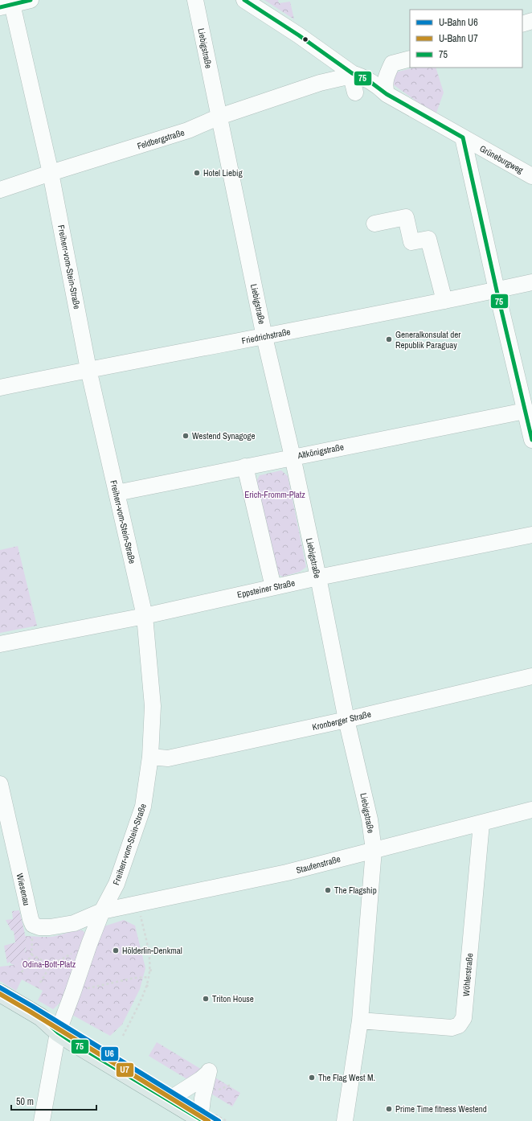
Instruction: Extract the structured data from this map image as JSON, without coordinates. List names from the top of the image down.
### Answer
{
  "streets": {
    "street": [
      "Liebigstraße",
      "Feldbergstraße",
      "Grüneburgweg",
      "Freiherr-vom-Stein-Straße",
      "Friedrichstraße",
      "Altkönigstraße",
      "Eppsteiner Straße",
      "Kronberger Straße",
      "Staufenstraße",
      "Wiesenau",
      "Wöhlerstraße"
    ]
  },
  "crossings": [
    ["Liebigstraße", "Feldbergstraße"],
    ["Liebigstraße", "Friedrichstraße"],
    ["Liebigstraße", "Altkönigstraße"],
    ["Liebigstraße", "Eppsteiner Straße"],
    ["Liebigstraße", "Kronberger Straße"],
    ["Liebigstraße", "Staufenstraße"],
    ["Liebigstraße", "Wöhlerstraße"],
    ["Feldbergstraße", "Grüneburgweg"],
    ["Feldbergstraße", "Freiherr-vom-Stein-Straße"],
    ["Freiherr-vom-Stein-Straße", "Friedrichstraße"],
    ["Freiherr-vom-Stein-Straße", "Altkönigstraße"],
    ["Freiherr-vom-Stein-Straße", "Eppsteiner Straße"],
    ["Freiherr-vom-Stein-Straße", "Kronberger Straße"],
    ["Freiherr-vom-Stein-Straße", "Staufenstraße"],
    ["Staufenstraße", "Wöhlerstraße"]
  ],
  "parks": ["Erich-Fromm-Platz", "Odina-Bott-Platz"],
  "places": [
    "Hotel Liebig",
    "Generalkonsulat der Republik Paraguay",
    "Westend Synagoge",
    "The Flagship",
    "Hölderlin-Denkmal",
    "Triton House",
    "The Flag West M.",
    "Prime Time fitness Westend"
  ],
  "lines": ["transit line 75", "metro line U6", "metro line U7"],
  "legend": ["U-Bahn U6", "U-Bahn U7", "75"],
  "scale_bar": "50 m"
}
